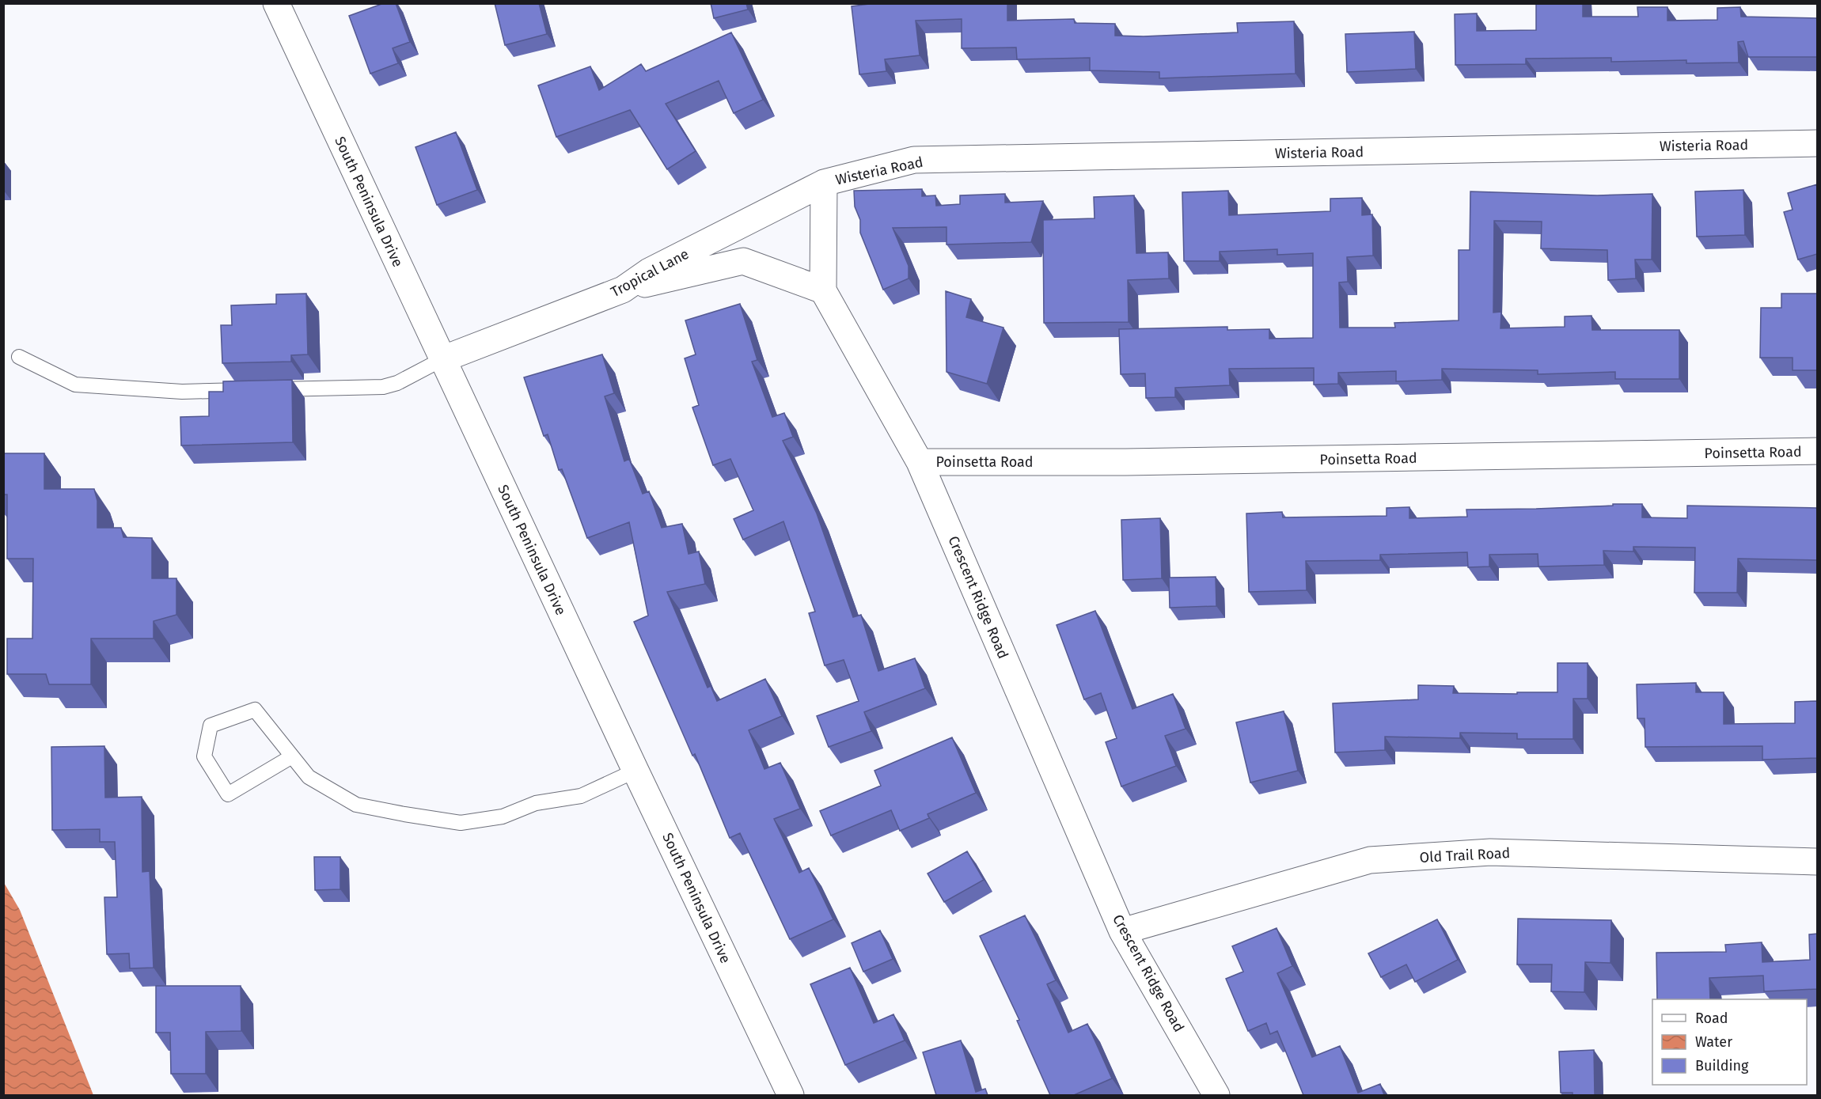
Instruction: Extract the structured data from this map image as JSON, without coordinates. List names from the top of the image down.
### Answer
{
  "streets": {
    "street": [
      "Wisteria Road",
      "South Peninsula Drive",
      "Tropical Lane",
      "Poinsetta Road",
      "Crescent Ridge Road",
      "Old Trail Road"
    ]
  },
  "crossings": [
    ["Wisteria Road", "Tropical Lane"],
    ["South Peninsula Drive", "Tropical Lane"],
    ["Poinsetta Road", "Crescent Ridge Road"],
    ["Crescent Ridge Road", "Old Trail Road"]
  ],
  "legend": ["Road", "Water", "Building"]
}
